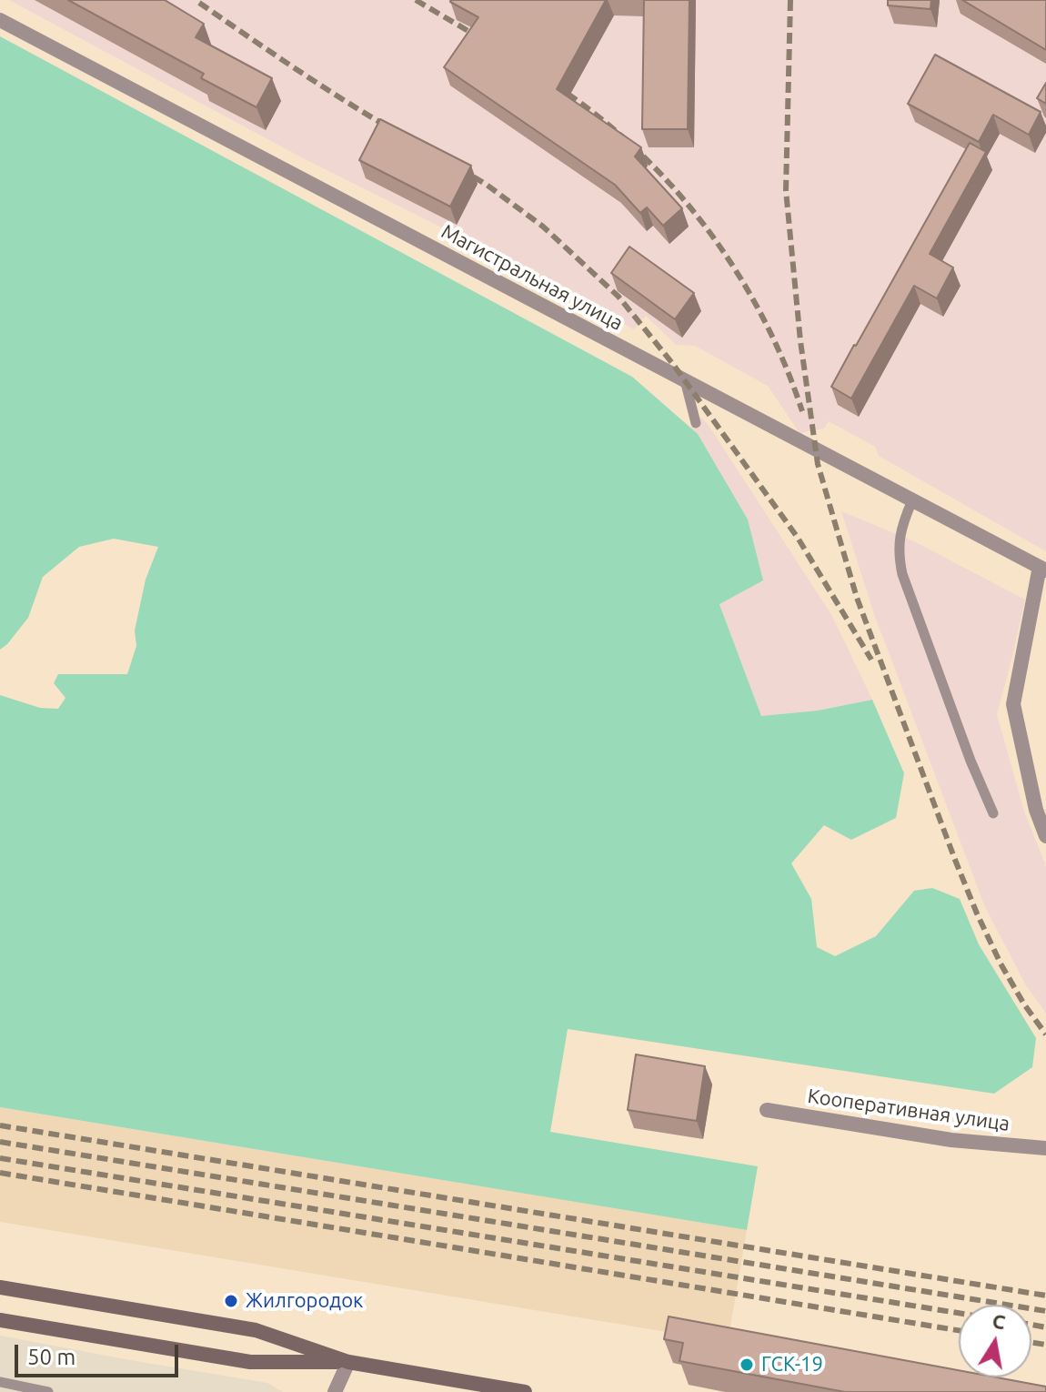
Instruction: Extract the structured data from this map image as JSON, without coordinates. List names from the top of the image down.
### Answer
{
  "streets": {
    "street": ["Магистральная улица", "Кооперативная улица"]
  },
  "places": ["Жилгородок", "ГСК-19"],
  "scale_bar": "50 m",
  "north": "top"
}
